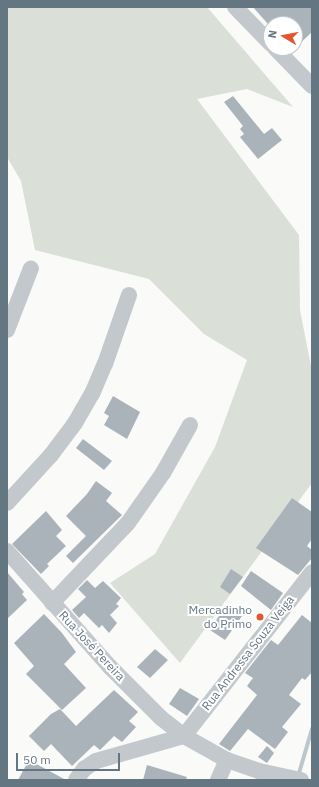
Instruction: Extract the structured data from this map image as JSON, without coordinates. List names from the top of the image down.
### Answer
{
  "streets": {
    "street": ["Rua José Pereira", "Rua Andressa Souza Veiga"]
  },
  "crossings": [
    ["Rua José Pereira", "Rua Andressa Souza Veiga"]
  ],
  "places": ["Mercadinho do Primo"],
  "scale_bar": "50 m",
  "north": "left"
}
